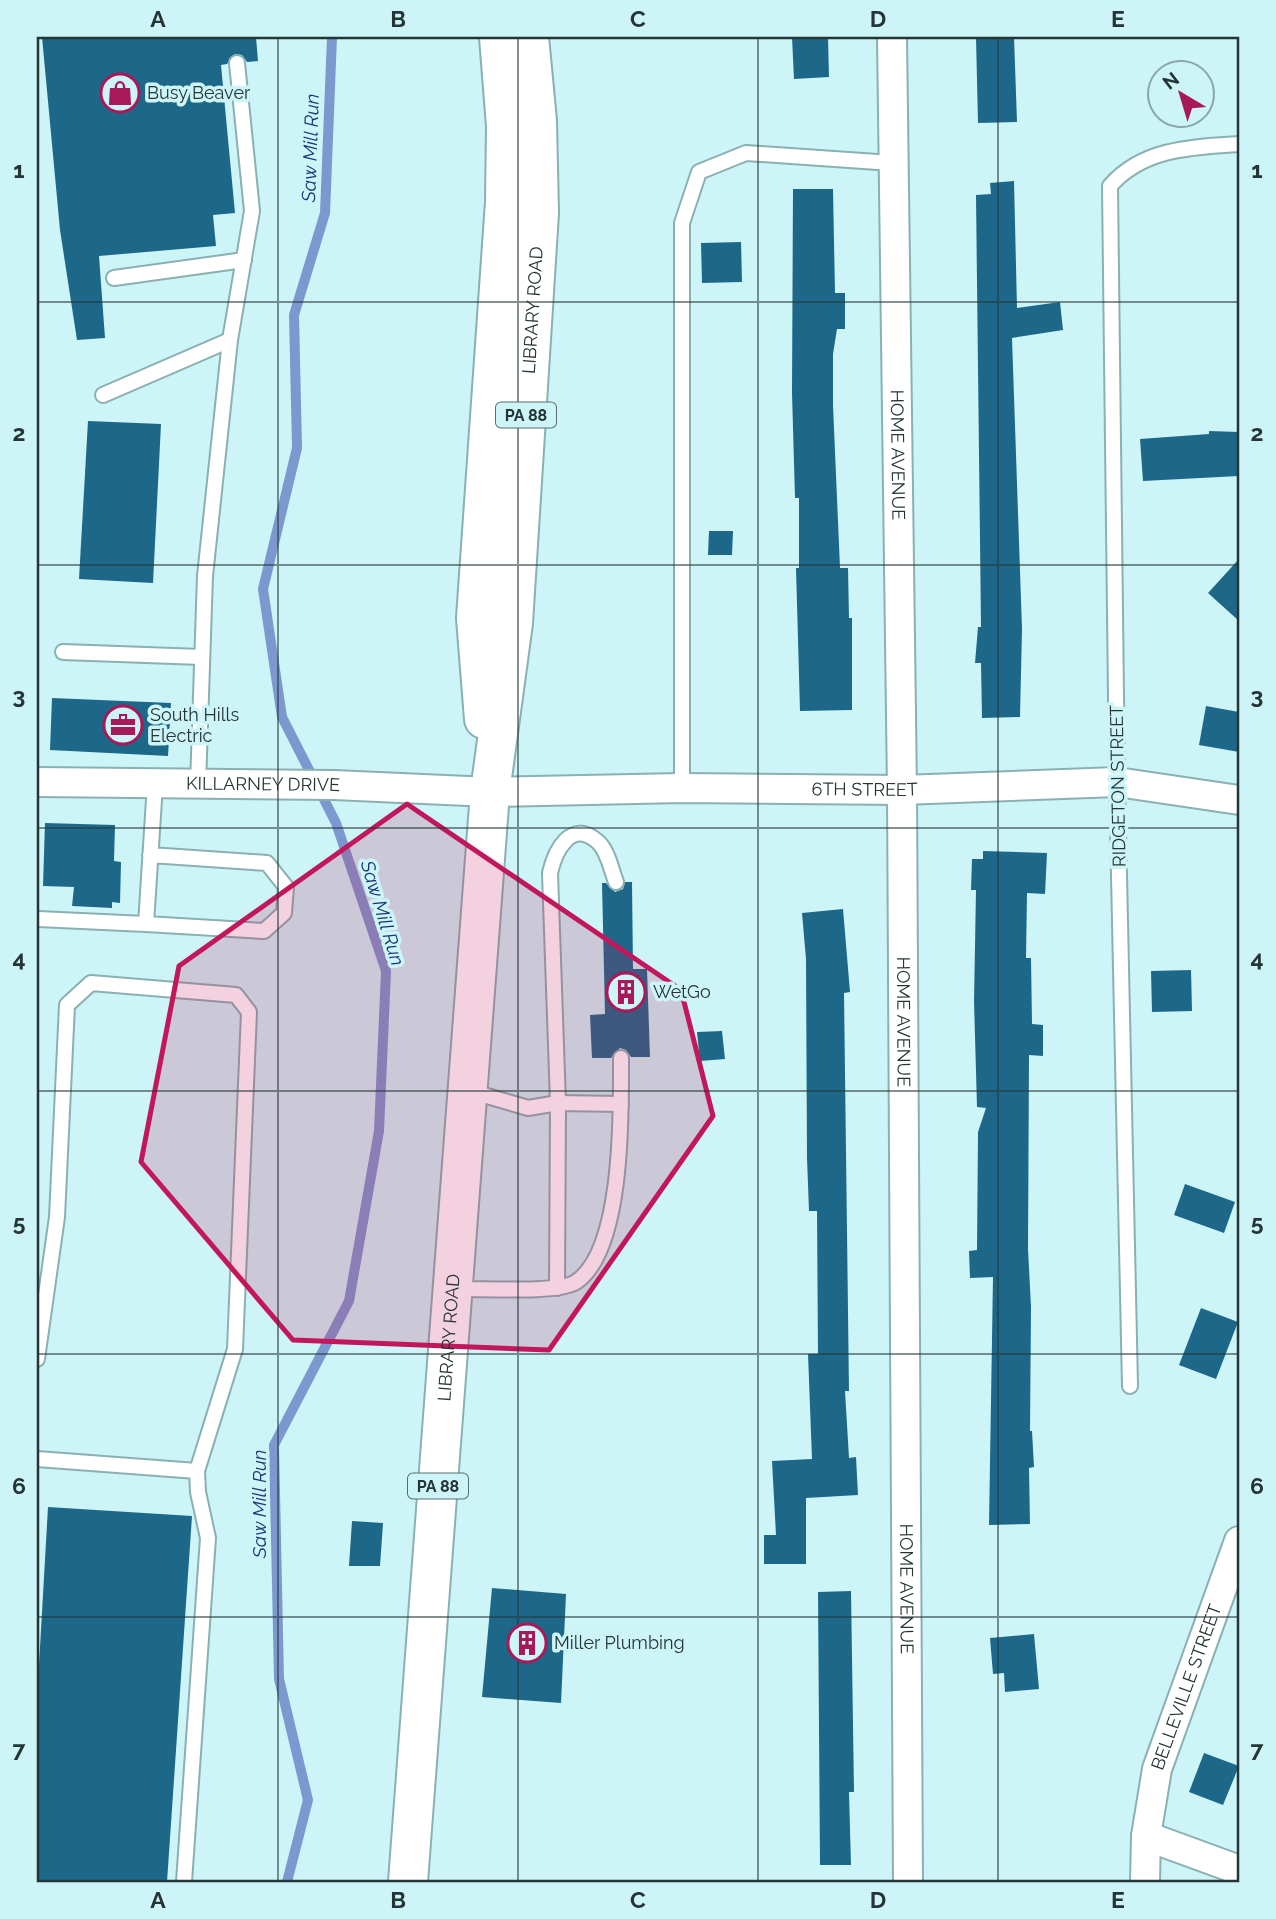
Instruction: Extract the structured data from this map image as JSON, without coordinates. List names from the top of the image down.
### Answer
{
  "streets": {
    "main road": ["LIBRARY ROAD", "PA 88"],
    "street": [
      "HOME AVENUE",
      "KILLARNEY DRIVE",
      "6TH STREET",
      "BELLEVILLE STREET"
    ],
    "lane": ["RIDGETON STREET"]
  },
  "crossings": [
    ["LIBRARY ROAD", "KILLARNEY DRIVE"],
    ["LIBRARY ROAD", "6TH STREET"],
    ["HOME AVENUE", "6TH STREET"],
    ["KILLARNEY DRIVE", "6TH STREET"],
    ["RIDGETON STREET", "6TH STREET"]
  ],
  "water": ["Saw Mill Run"],
  "places": {
    "shop": ["Busy Beaver"],
    "office": ["South Hills Electric"],
    "building": ["WetGo", "Miller Plumbing"]
  },
  "north": "top left",
  "grid": {
    "columns": [
      "A",
      "B",
      "C",
      "D",
      "E"
    ],
    "rows": [
      "1",
      "2",
      "3",
      "4",
      "5",
      "6",
      "7"
    ]
  }
}
